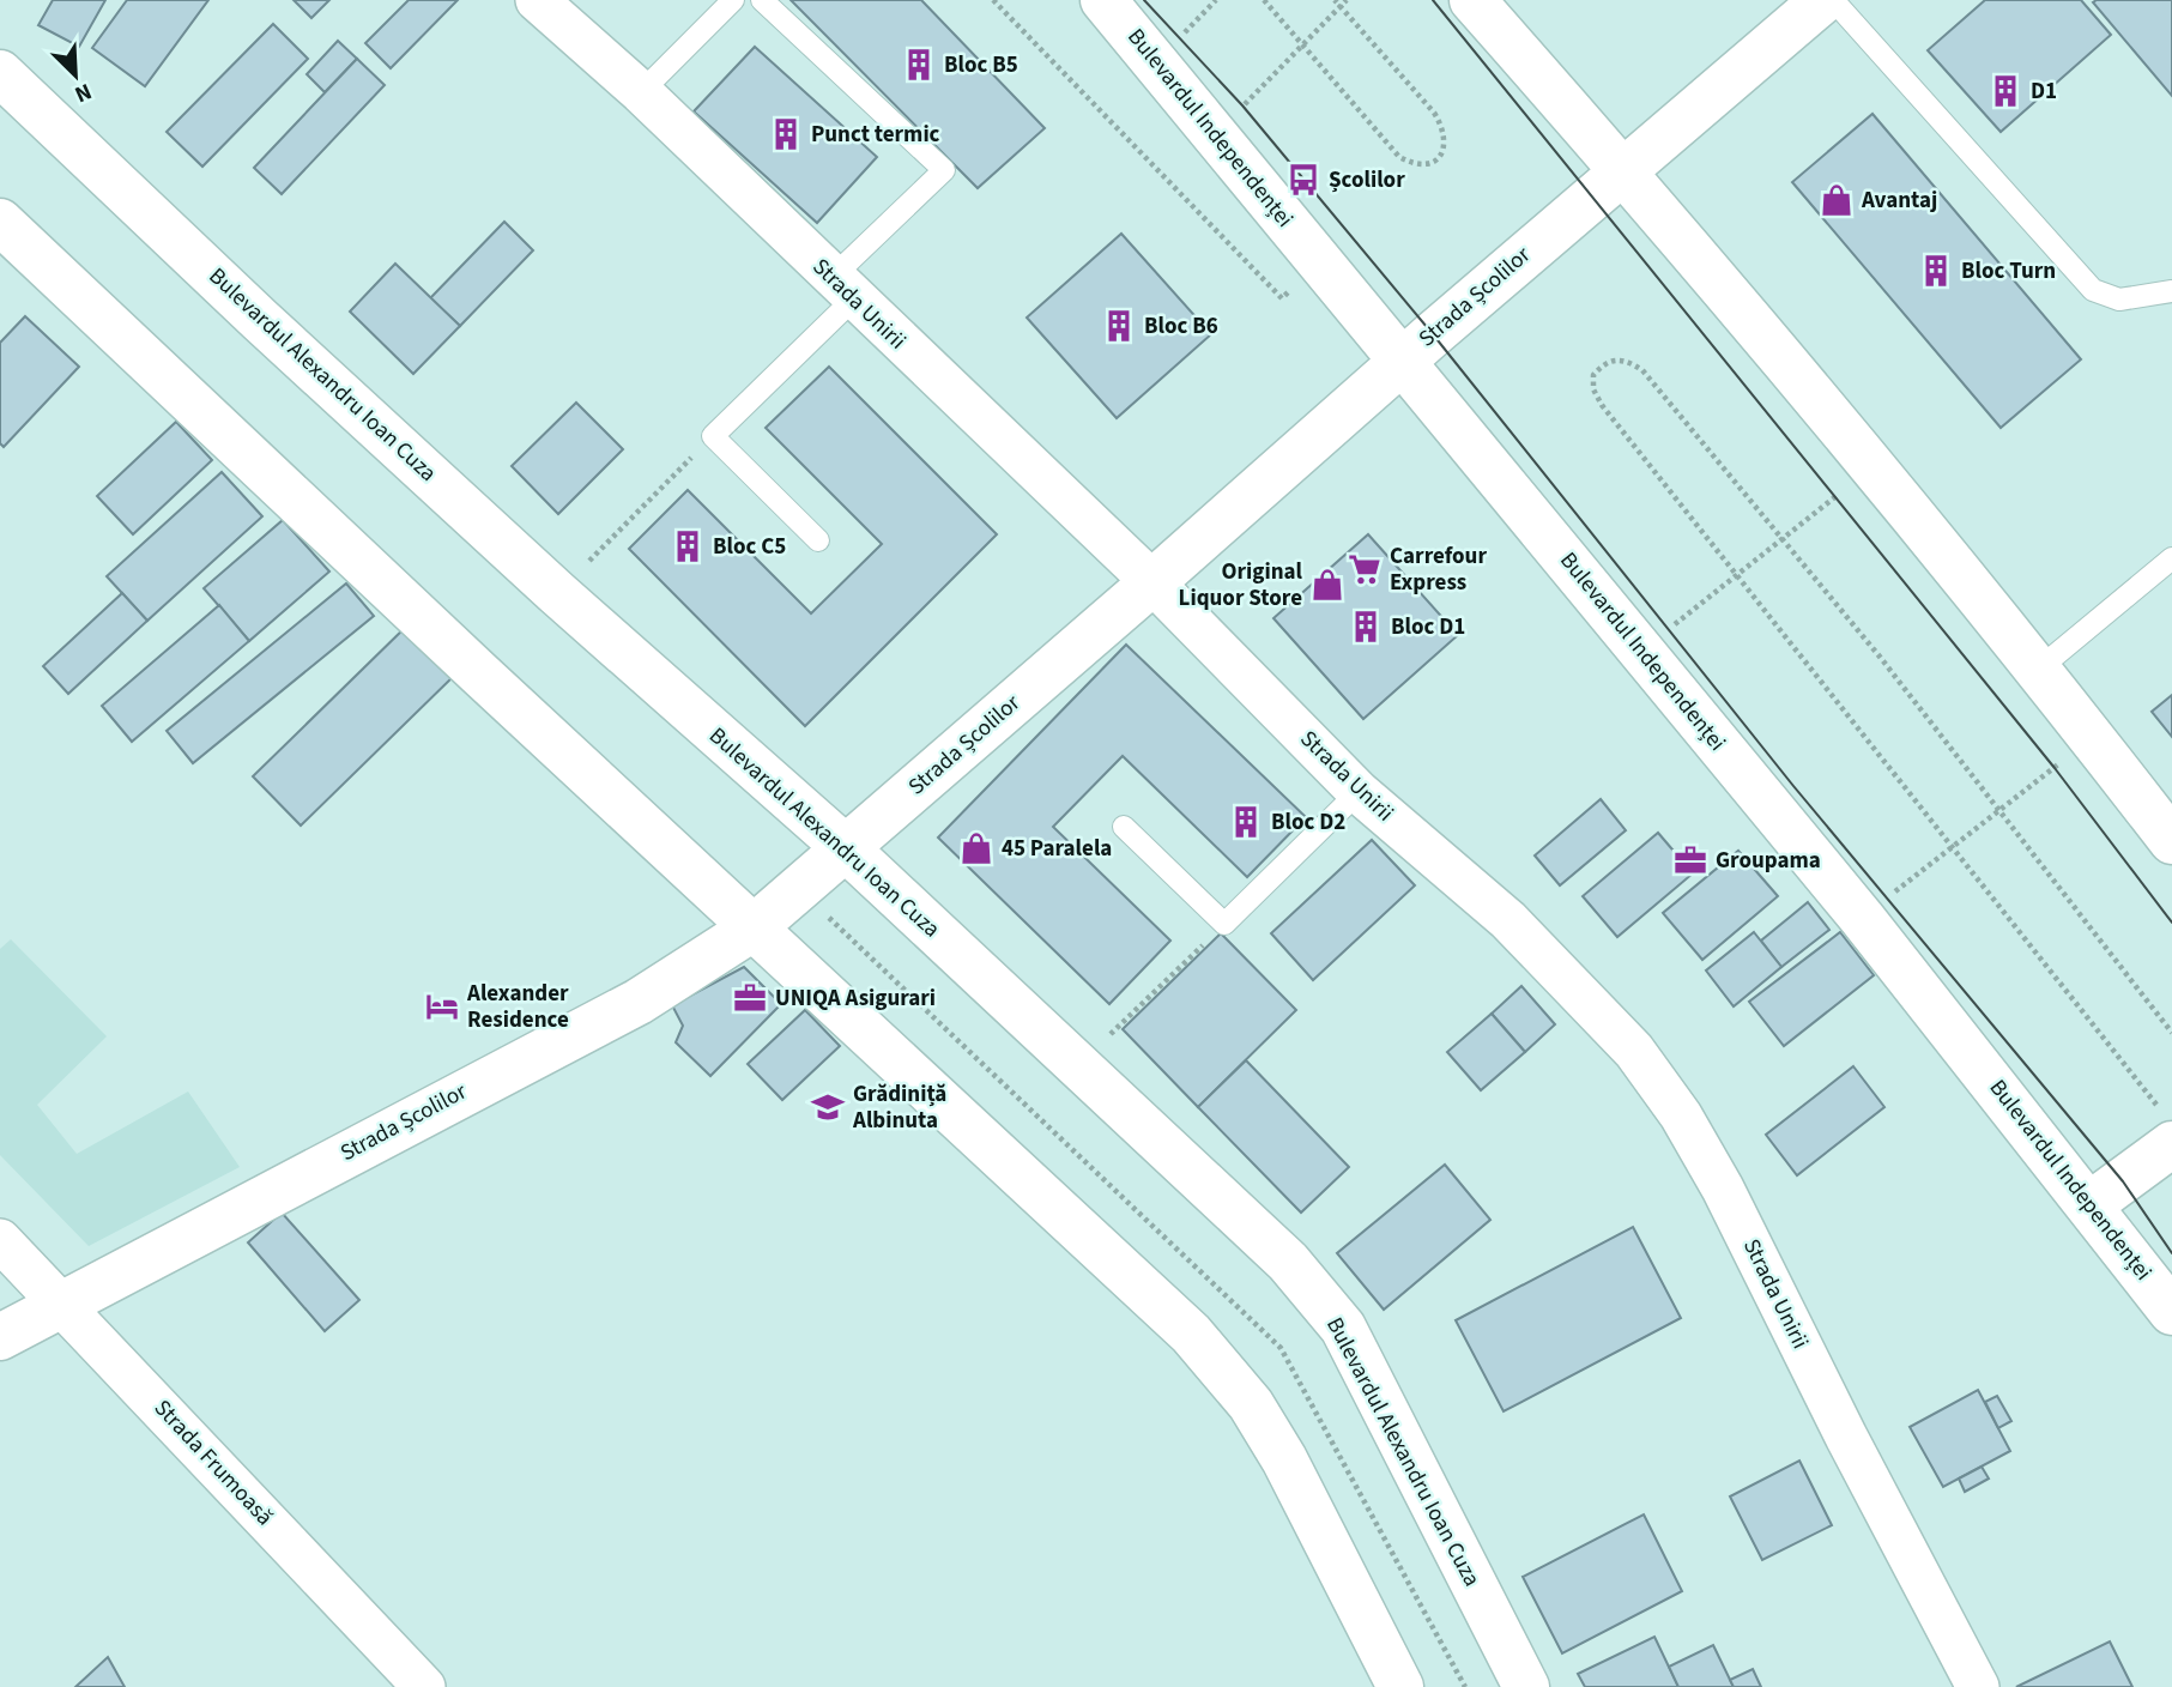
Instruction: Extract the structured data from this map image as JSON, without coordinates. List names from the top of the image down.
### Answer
{
  "streets": {
    "main road": ["Bulevardul Independenței", "Strada Școlilor", "Bulevardul Alexandru Ioan Cuza"],
    "street": ["Strada Unirii", "Strada Frumoasă"]
  },
  "crossings": [
    ["Bulevardul Independenței", "Strada Școlilor"],
    ["Strada Școlilor", "Strada Unirii"],
    ["Strada Școlilor", "Bulevardul Alexandru Ioan Cuza"],
    ["Strada Școlilor", "Strada Frumoasă"]
  ],
  "places": {
    "building": [
      "Bloc B5",
      "D1",
      "Punct termic",
      "Bloc Turn",
      "Bloc B6",
      "Bloc C5",
      "Bloc D1",
      "Bloc D2"
    ],
    "bus stop": ["Școlilor"],
    "shop": ["Avantaj", "Original Liquor Store", "45 Paralela"],
    "supermarket": ["Carrefour Express"],
    "office": ["Groupama", "UNIQA Asigurari"],
    "hotel": ["Alexander Residence"],
    "school or university": ["Grădiniță Albinuta"]
  },
  "north": "bottom right"
}
